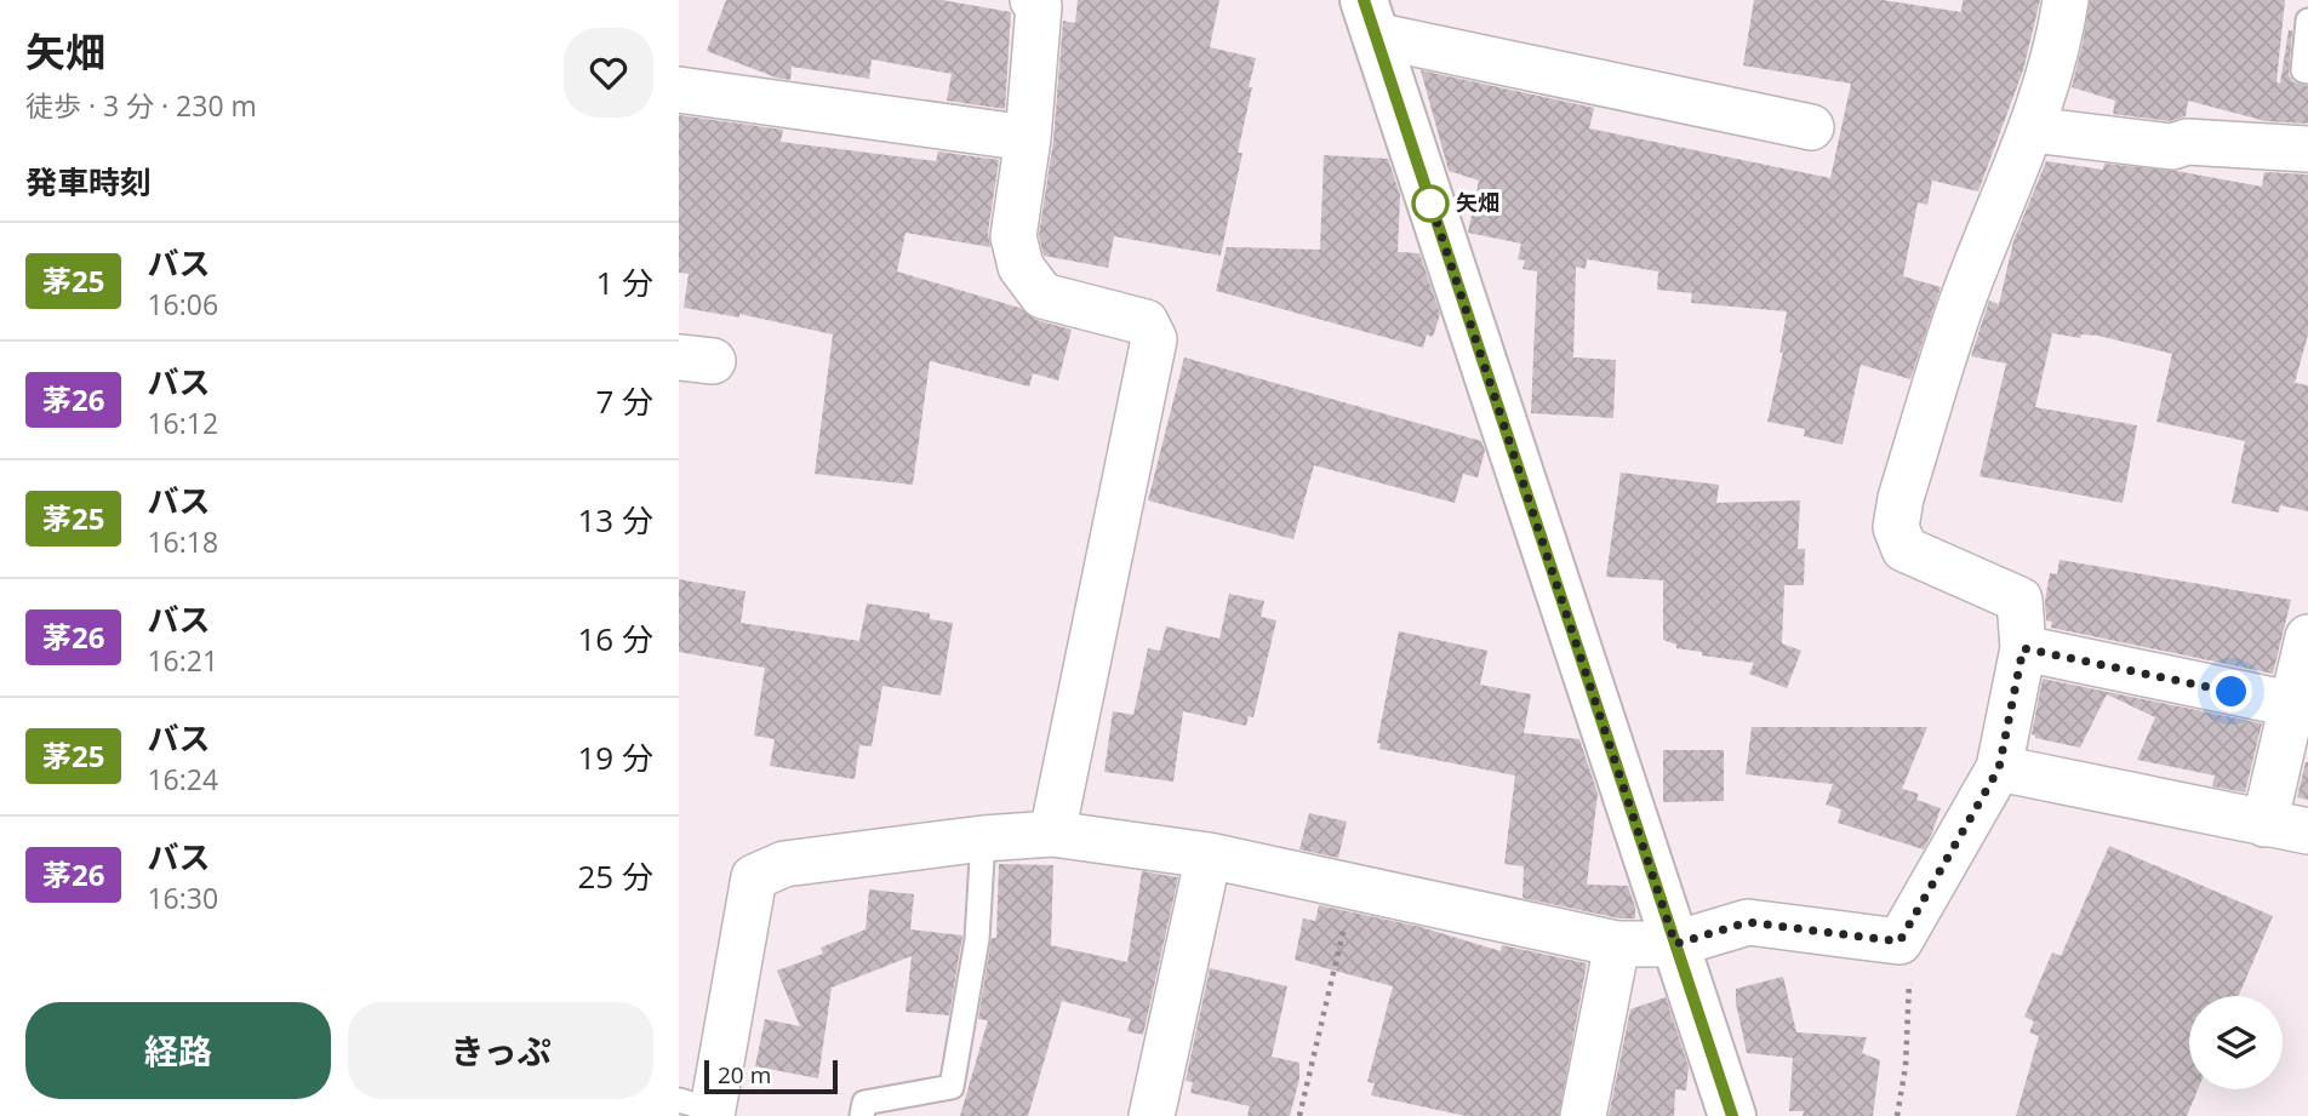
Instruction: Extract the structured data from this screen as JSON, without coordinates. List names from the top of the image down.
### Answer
{
  "places": ["矢畑"],
  "lines": ["bus line 茅25"],
  "scale_bar": "20 m",
  "page": {
    "heading": [
      ["矢畑", "徒歩 · 3 分 · 230 m"],
      "発車時刻"
    ],
    "list": [
      {
        "mark": "茅25",
        "name": "バス",
        "note": "16:06",
        "value": "1 分"
      },
      {
        "mark": "茅26",
        "name": "バス",
        "note": "16:12",
        "value": "7 分"
      },
      {
        "mark": "茅25",
        "name": "バス",
        "note": "16:18",
        "value": "13 分"
      },
      {
        "mark": "茅26",
        "name": "バス",
        "note": "16:21",
        "value": "16 分"
      },
      {
        "mark": "茅25",
        "name": "バス",
        "note": "16:24",
        "value": "19 分"
      },
      {
        "mark": "茅26",
        "name": "バス",
        "note": "16:30",
        "value": "25 分"
      }
    ],
    "buttons": ["経路", "きっぷ"],
    "scale": "20 m"
  }
}
